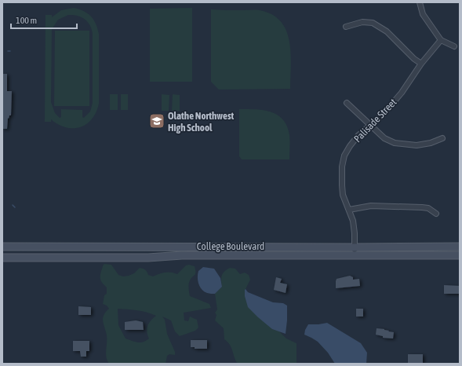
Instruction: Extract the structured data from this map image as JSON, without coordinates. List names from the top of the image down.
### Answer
{
  "streets": {
    "main road": ["College Boulevard"],
    "street": ["Palisade Street"]
  },
  "crossings": [
    ["Palisade Street", "College Boulevard"]
  ],
  "places": {
    "school or university": ["Olathe Northwest High School"]
  },
  "scale_bar": "100 m"
}
